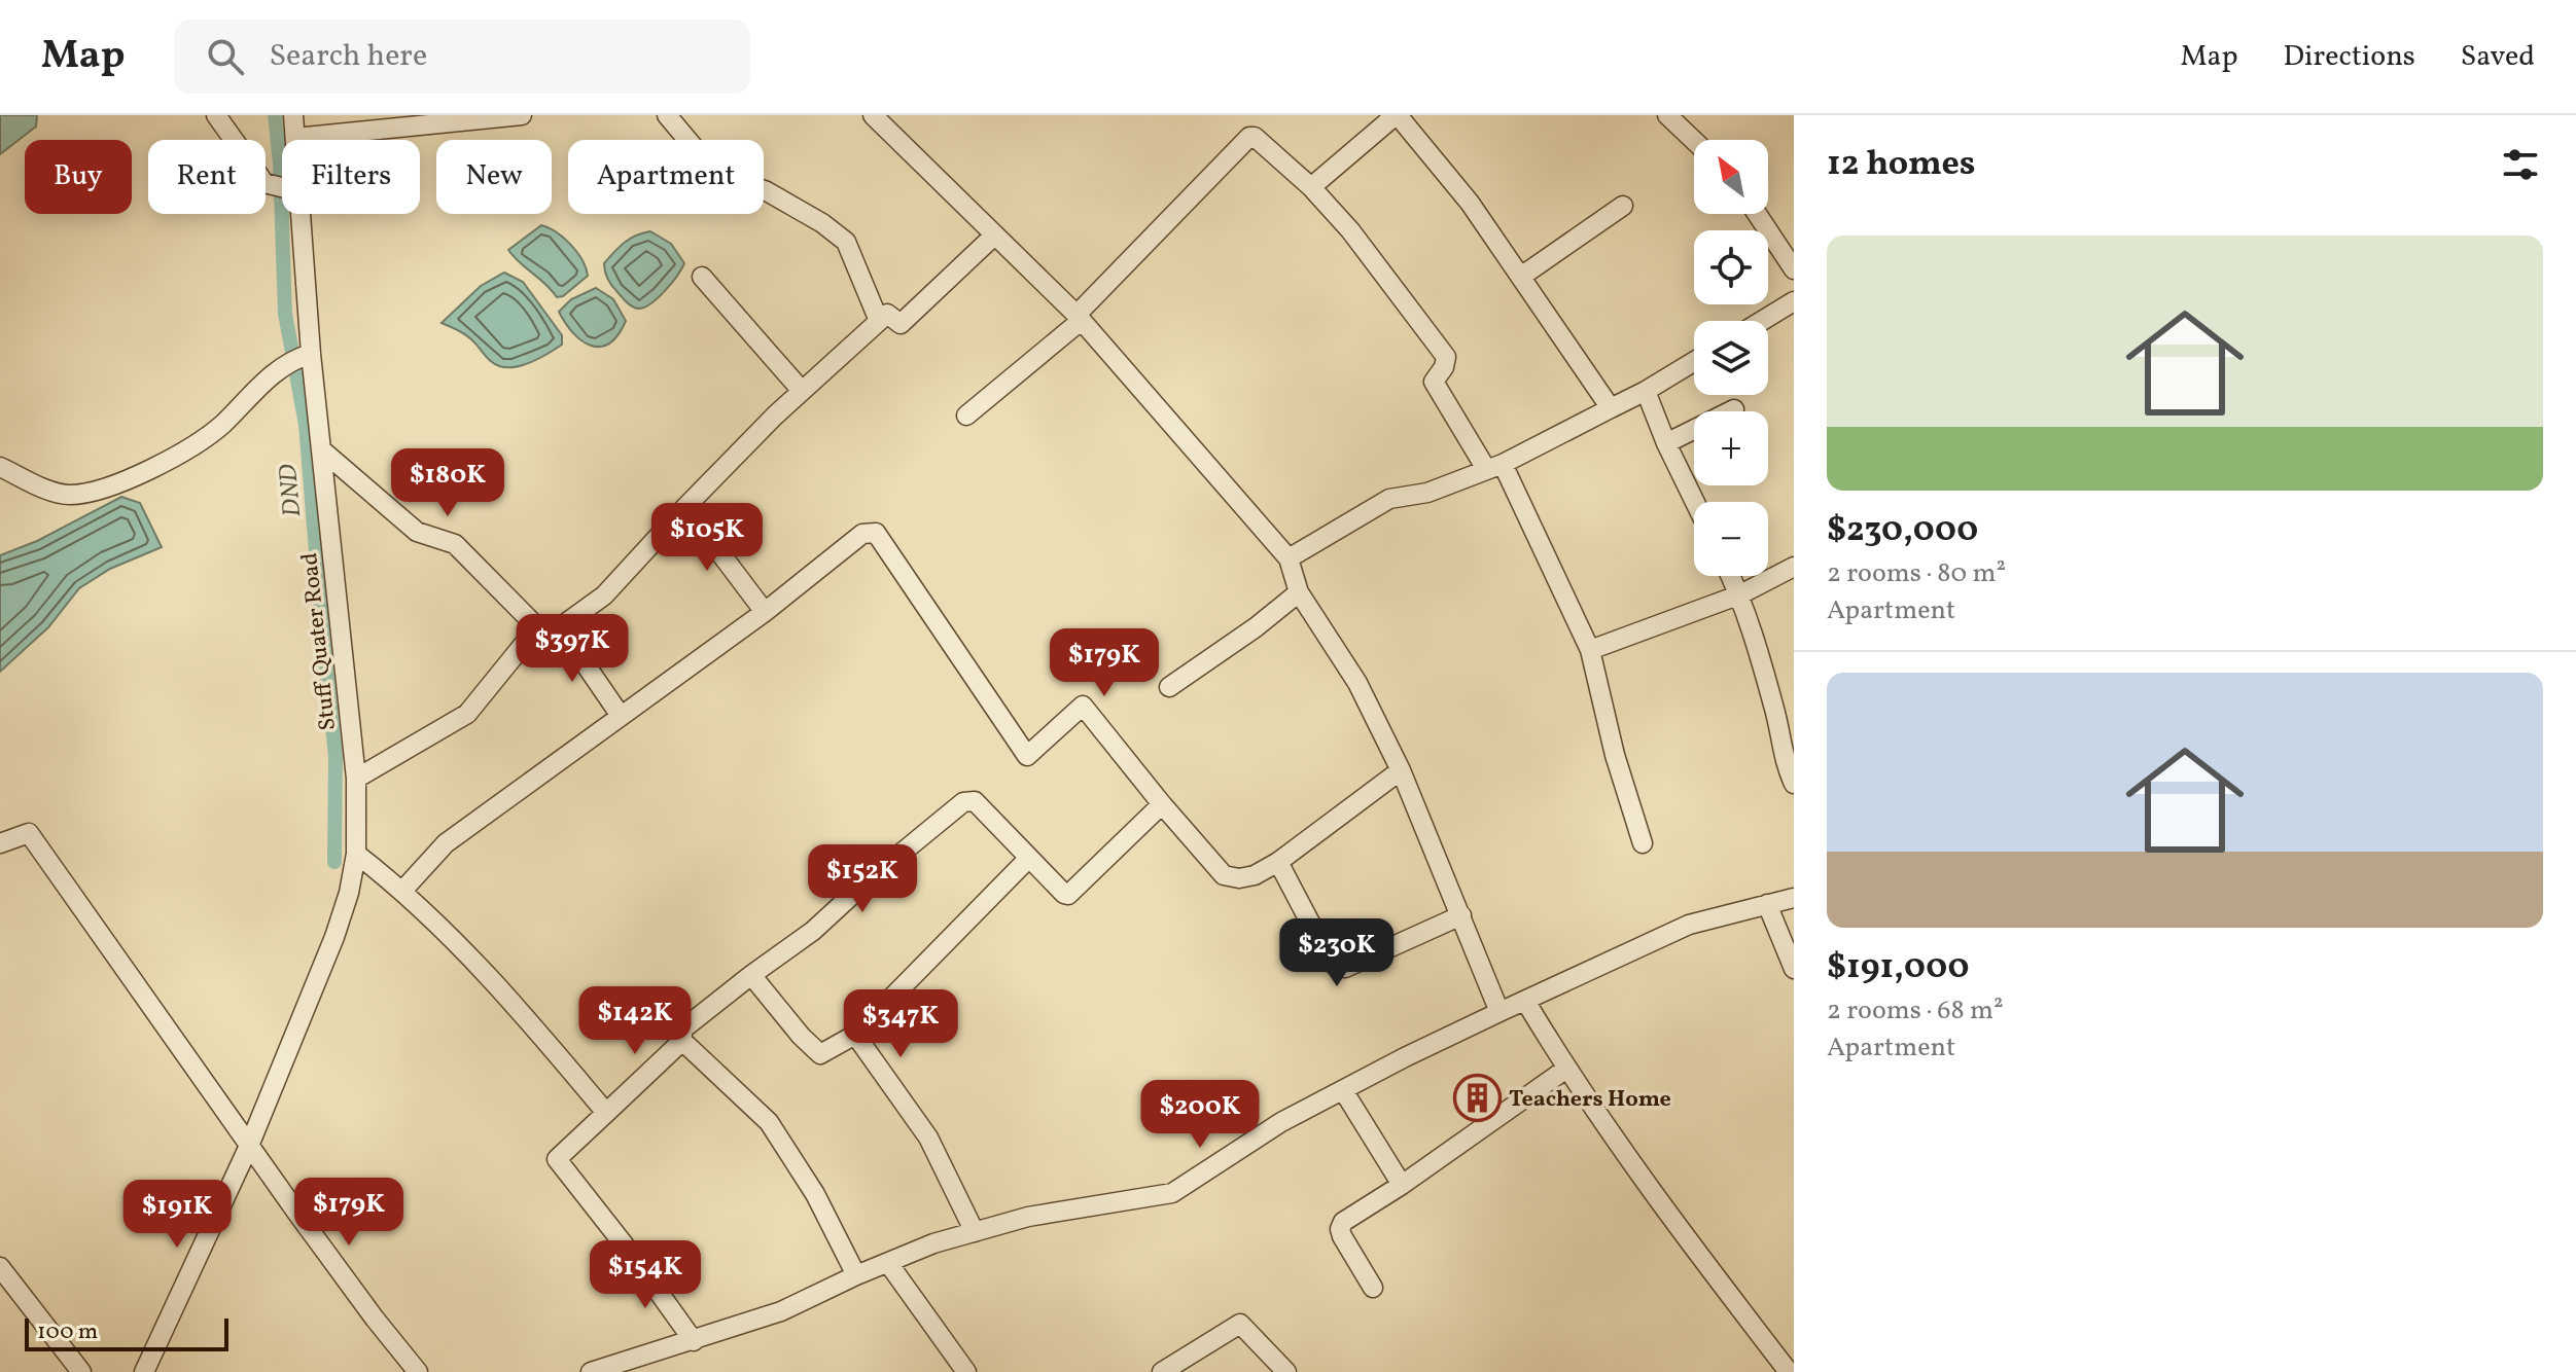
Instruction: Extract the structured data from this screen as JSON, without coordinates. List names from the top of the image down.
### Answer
{
  "streets": {
    "street": ["Stuff Quater Road"]
  },
  "water": ["DND"],
  "places": {
    "building": ["Teachers Home"]
  },
  "scale_bar": "100 m",
  "north": "top left",
  "page": {
    "header": "Map",
    "search": "Search here",
    "nav": ["Map", "Directions", "Saved"],
    "heading": "12 homes",
    "map_buttons": ["+", "−"],
    "chip": [
      "Buy",
      "Rent",
      "Filters",
      "New",
      "Apartment"
    ],
    "list": [
      {
        "name": "$230,000",
        "note": "2 rooms · 80 m² · Apartment"
      },
      {
        "name": "$191,000",
        "note": "2 rooms · 68 m² · Apartment"
      }
    ],
    "price": [
      "$180K",
      "$105K",
      "$397K",
      "$179K",
      "$152K",
      "$230K",
      "$142K",
      "$347K",
      "$200K",
      "$179K",
      "$191K",
      "$154K"
    ],
    "scale": "100 m"
  }
}
